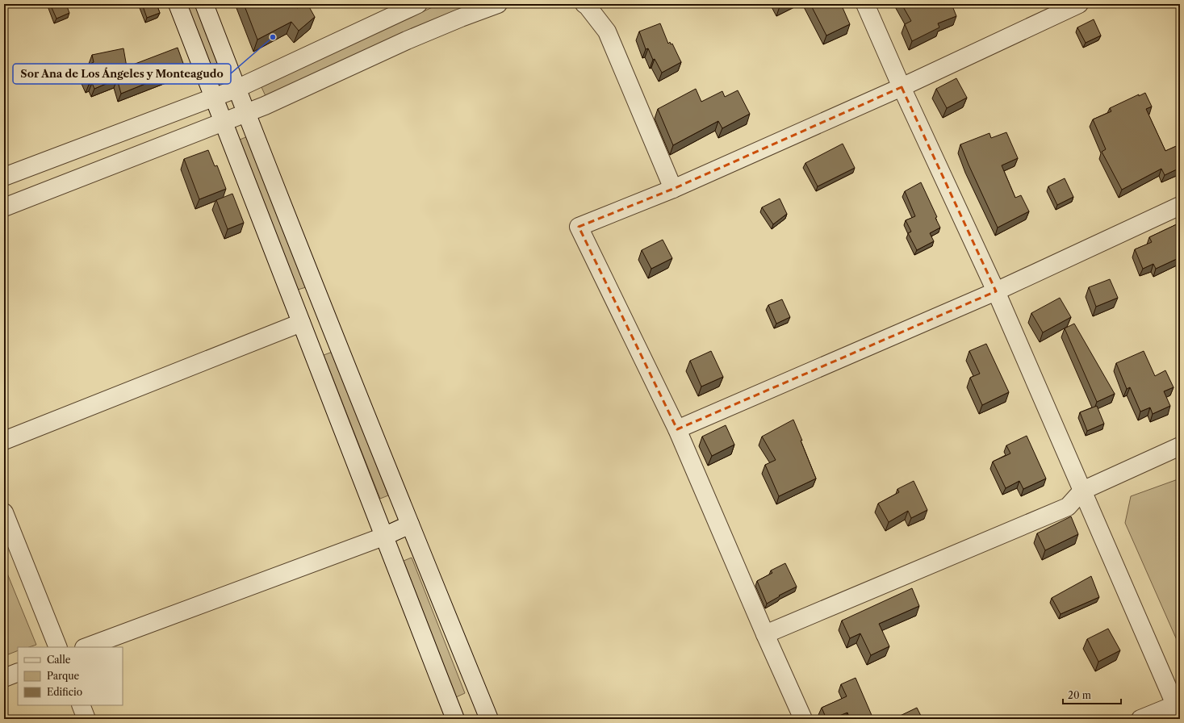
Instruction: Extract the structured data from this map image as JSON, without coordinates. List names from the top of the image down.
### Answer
{
  "places": ["Sor Ana de Los Ángeles y Monteagudo"],
  "legend": ["Calle", "Parque", "Edificio"],
  "scale_bar": "20 m"
}
